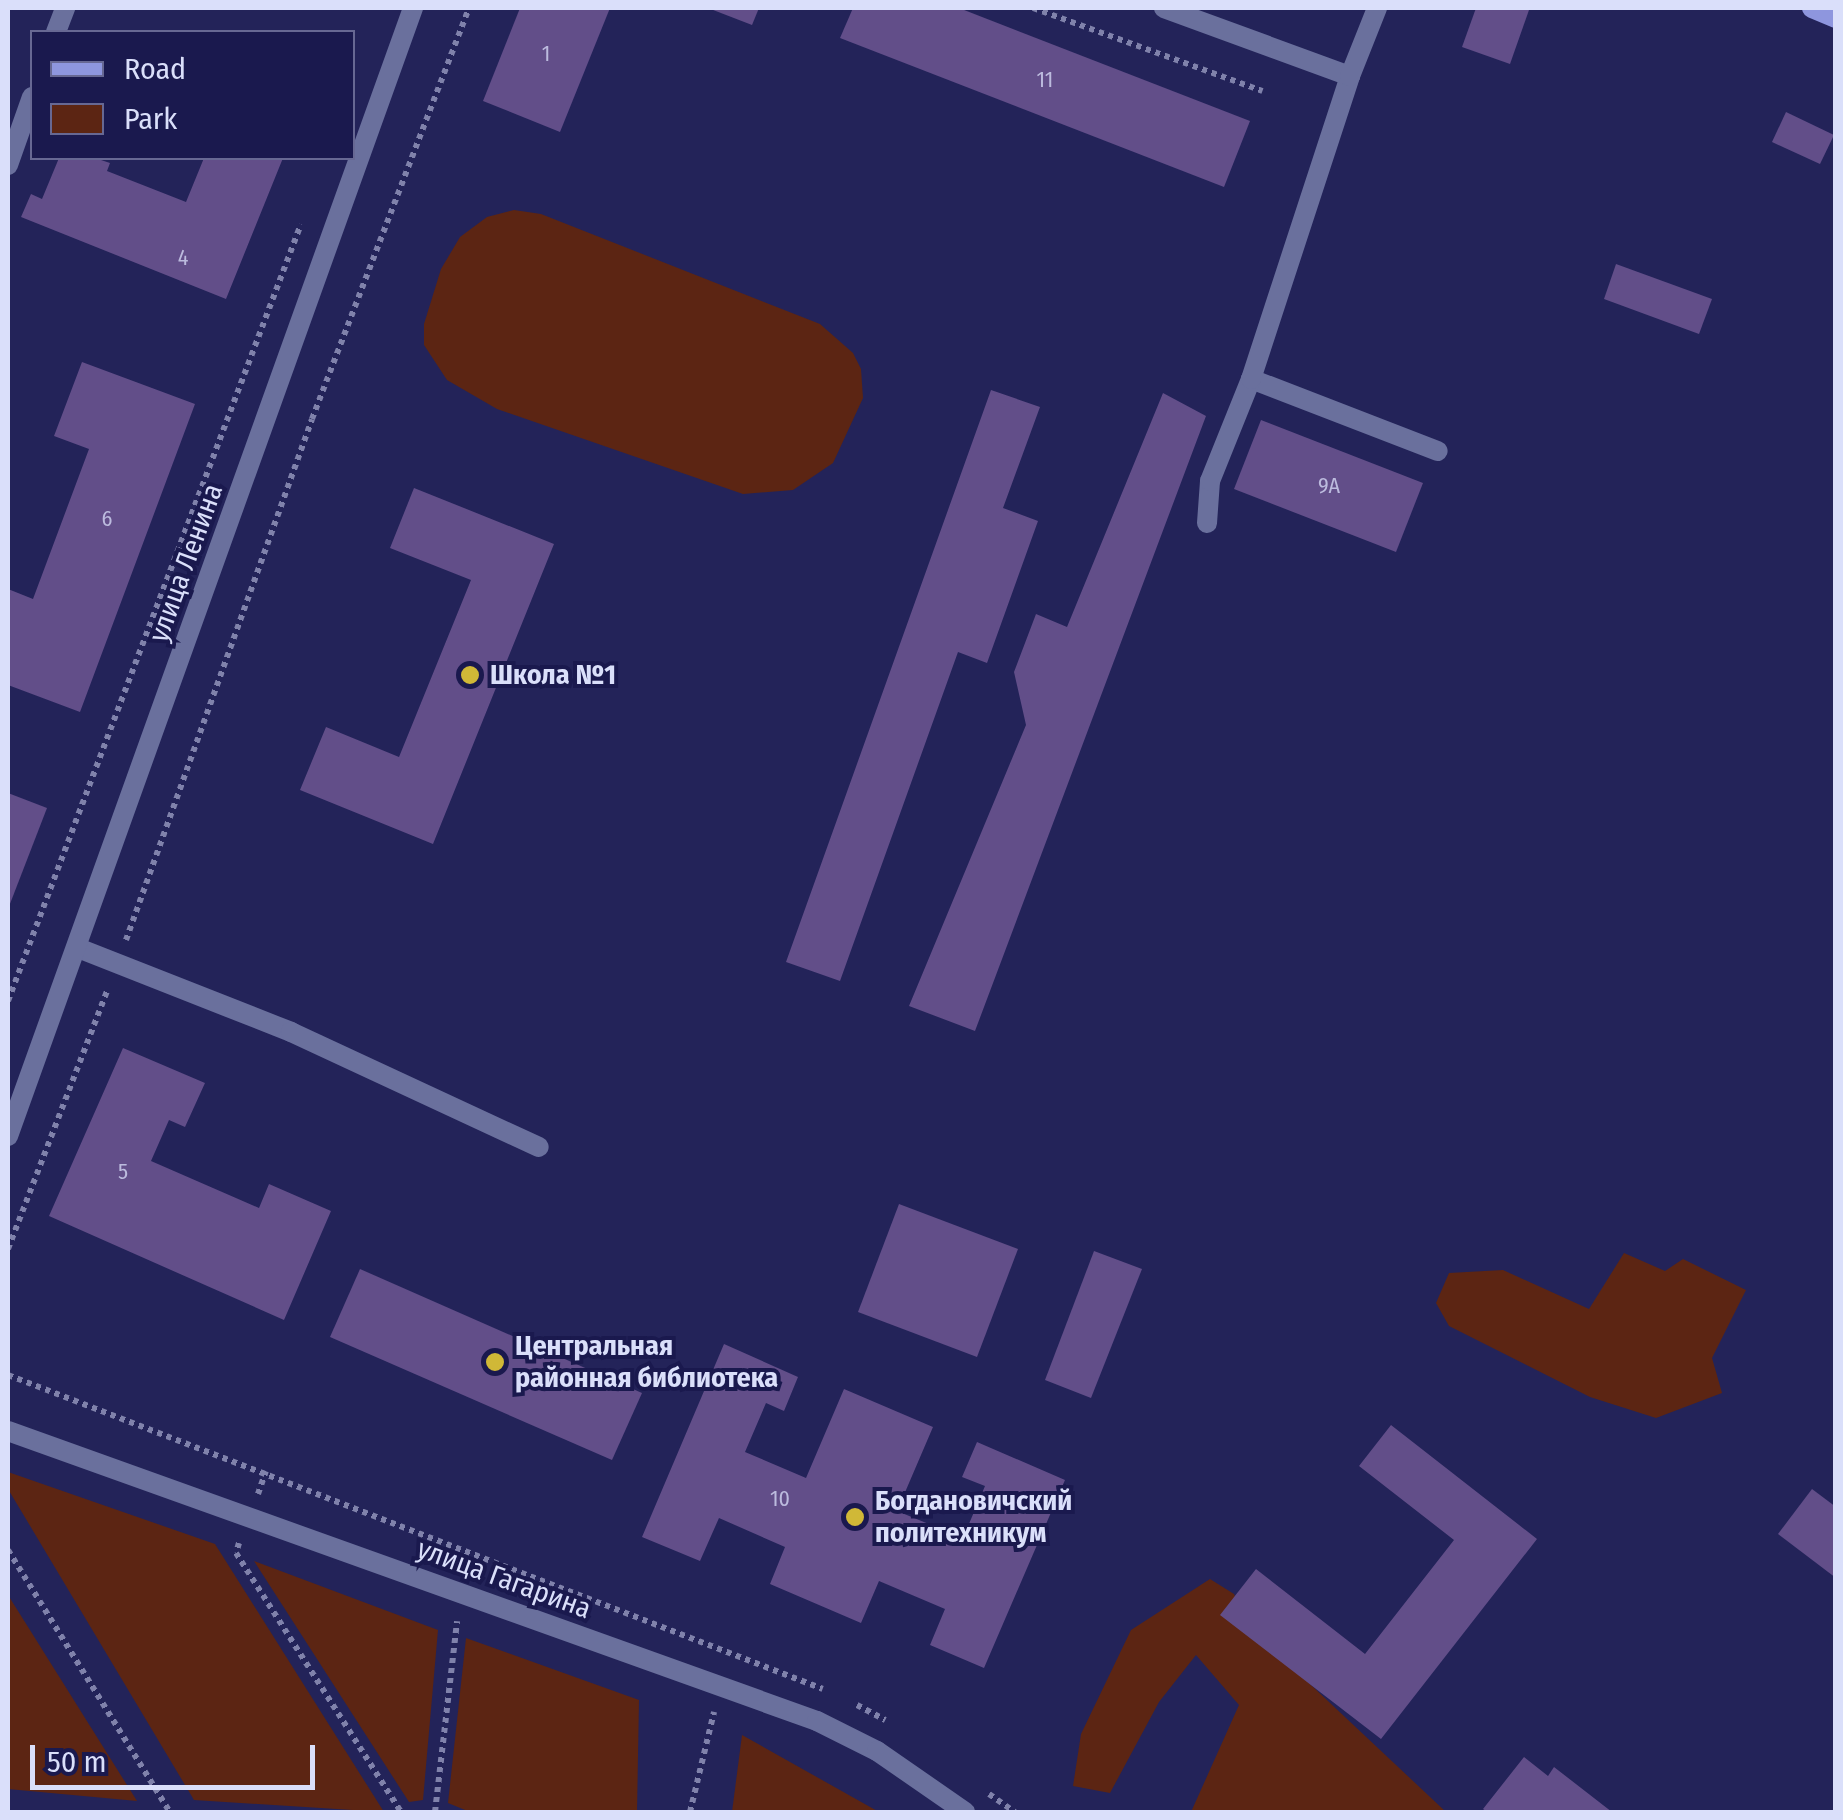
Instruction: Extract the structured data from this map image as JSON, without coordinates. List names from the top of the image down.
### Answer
{
  "streets": {
    "street": ["улица Ленина", "улица Гагарина"]
  },
  "places": ["Школа №1", "Центральная районная библиотека", "Богдановичский политехникум"],
  "house_numbers": [
    "1",
    "11",
    "4",
    "9А",
    "6",
    "5",
    "10"
  ],
  "legend": ["Road", "Park"],
  "scale_bar": "50 m"
}
